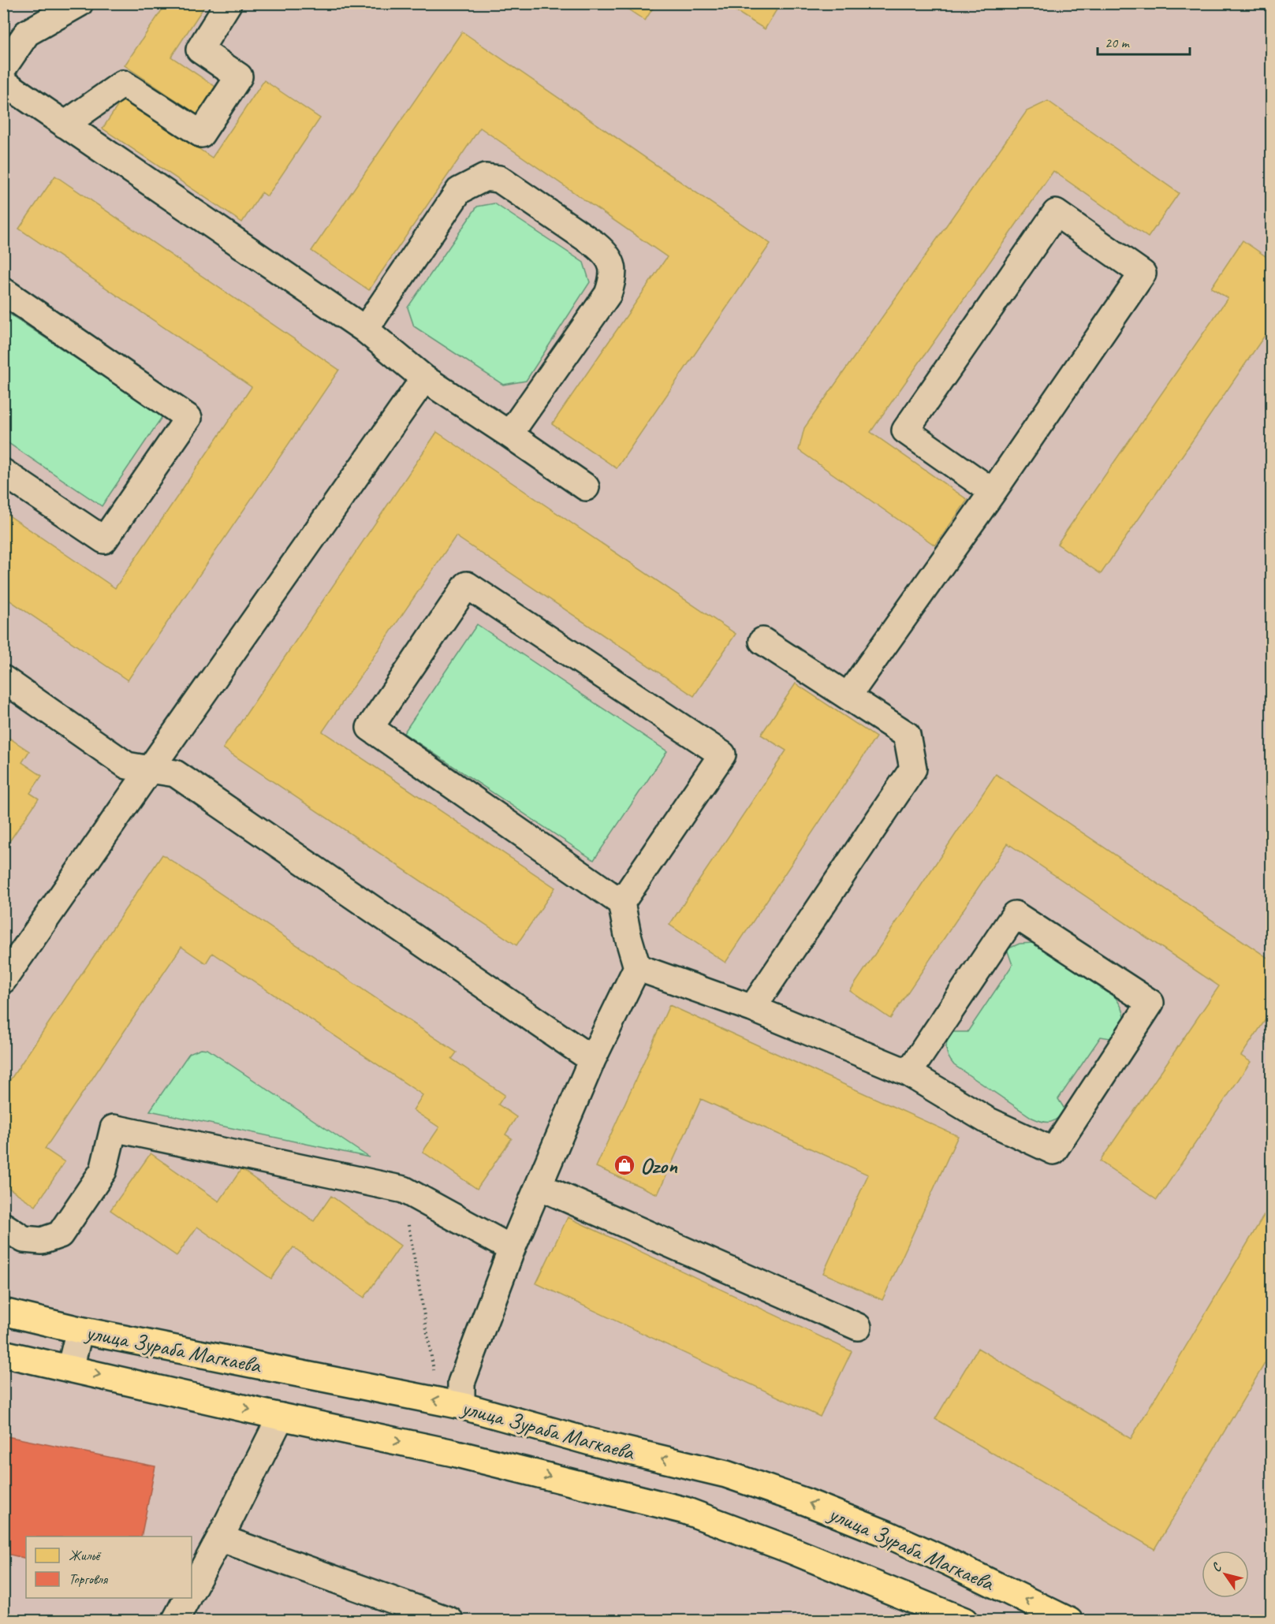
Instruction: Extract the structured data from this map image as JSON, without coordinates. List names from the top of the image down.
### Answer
{
  "streets": {
    "main road": ["улица Зураба Магкаева"]
  },
  "places": {
    "shop": ["Ozon"]
  },
  "legend": ["Жильё", "Торговля"],
  "scale_bar": "20 m",
  "north": "top left"
}
